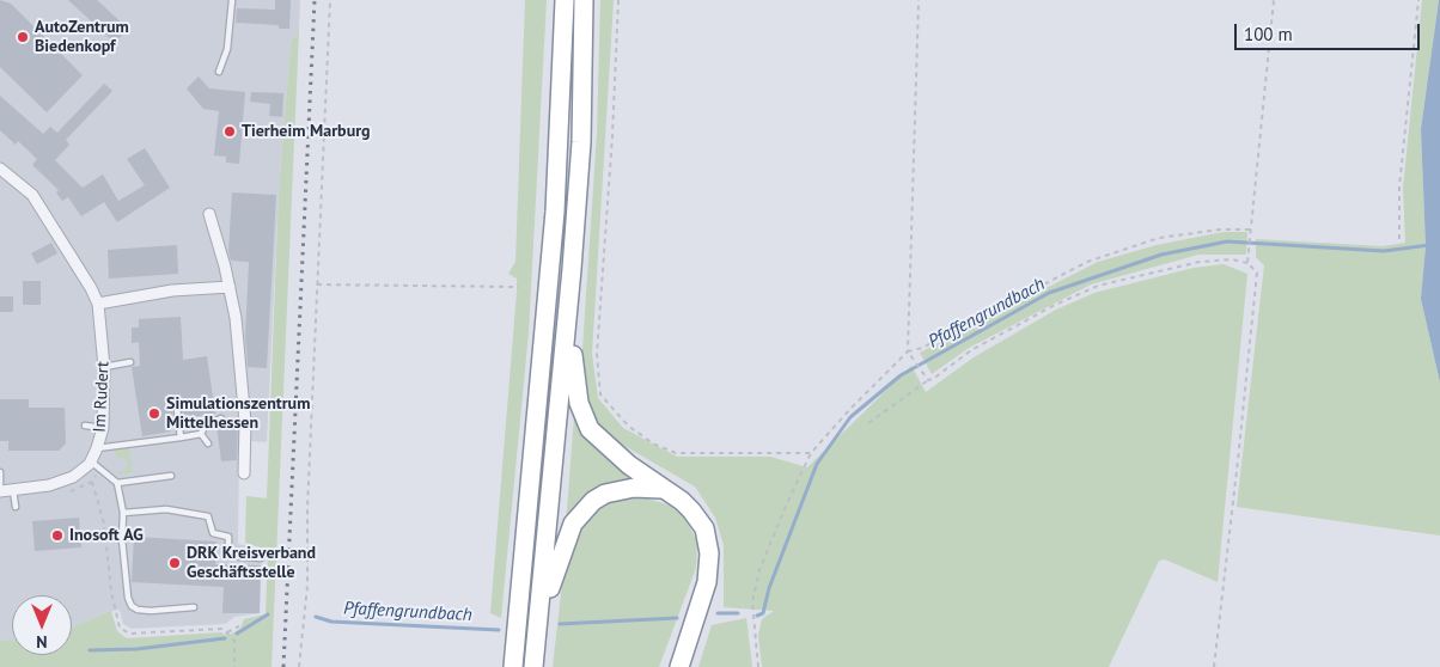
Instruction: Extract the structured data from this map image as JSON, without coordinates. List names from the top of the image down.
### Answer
{
  "streets": {
    "street": ["Im Rudert"]
  },
  "water": ["Pfaffengrundbach"],
  "places": [
    "AutoZentrum Biedenkopf",
    "Tierheim Marburg",
    "Simulationszentrum Mittelhessen",
    "Inosoft AG",
    "DRK Kreisverband Geschäftsstelle"
  ],
  "scale_bar": "100 m",
  "north": "bottom"
}
